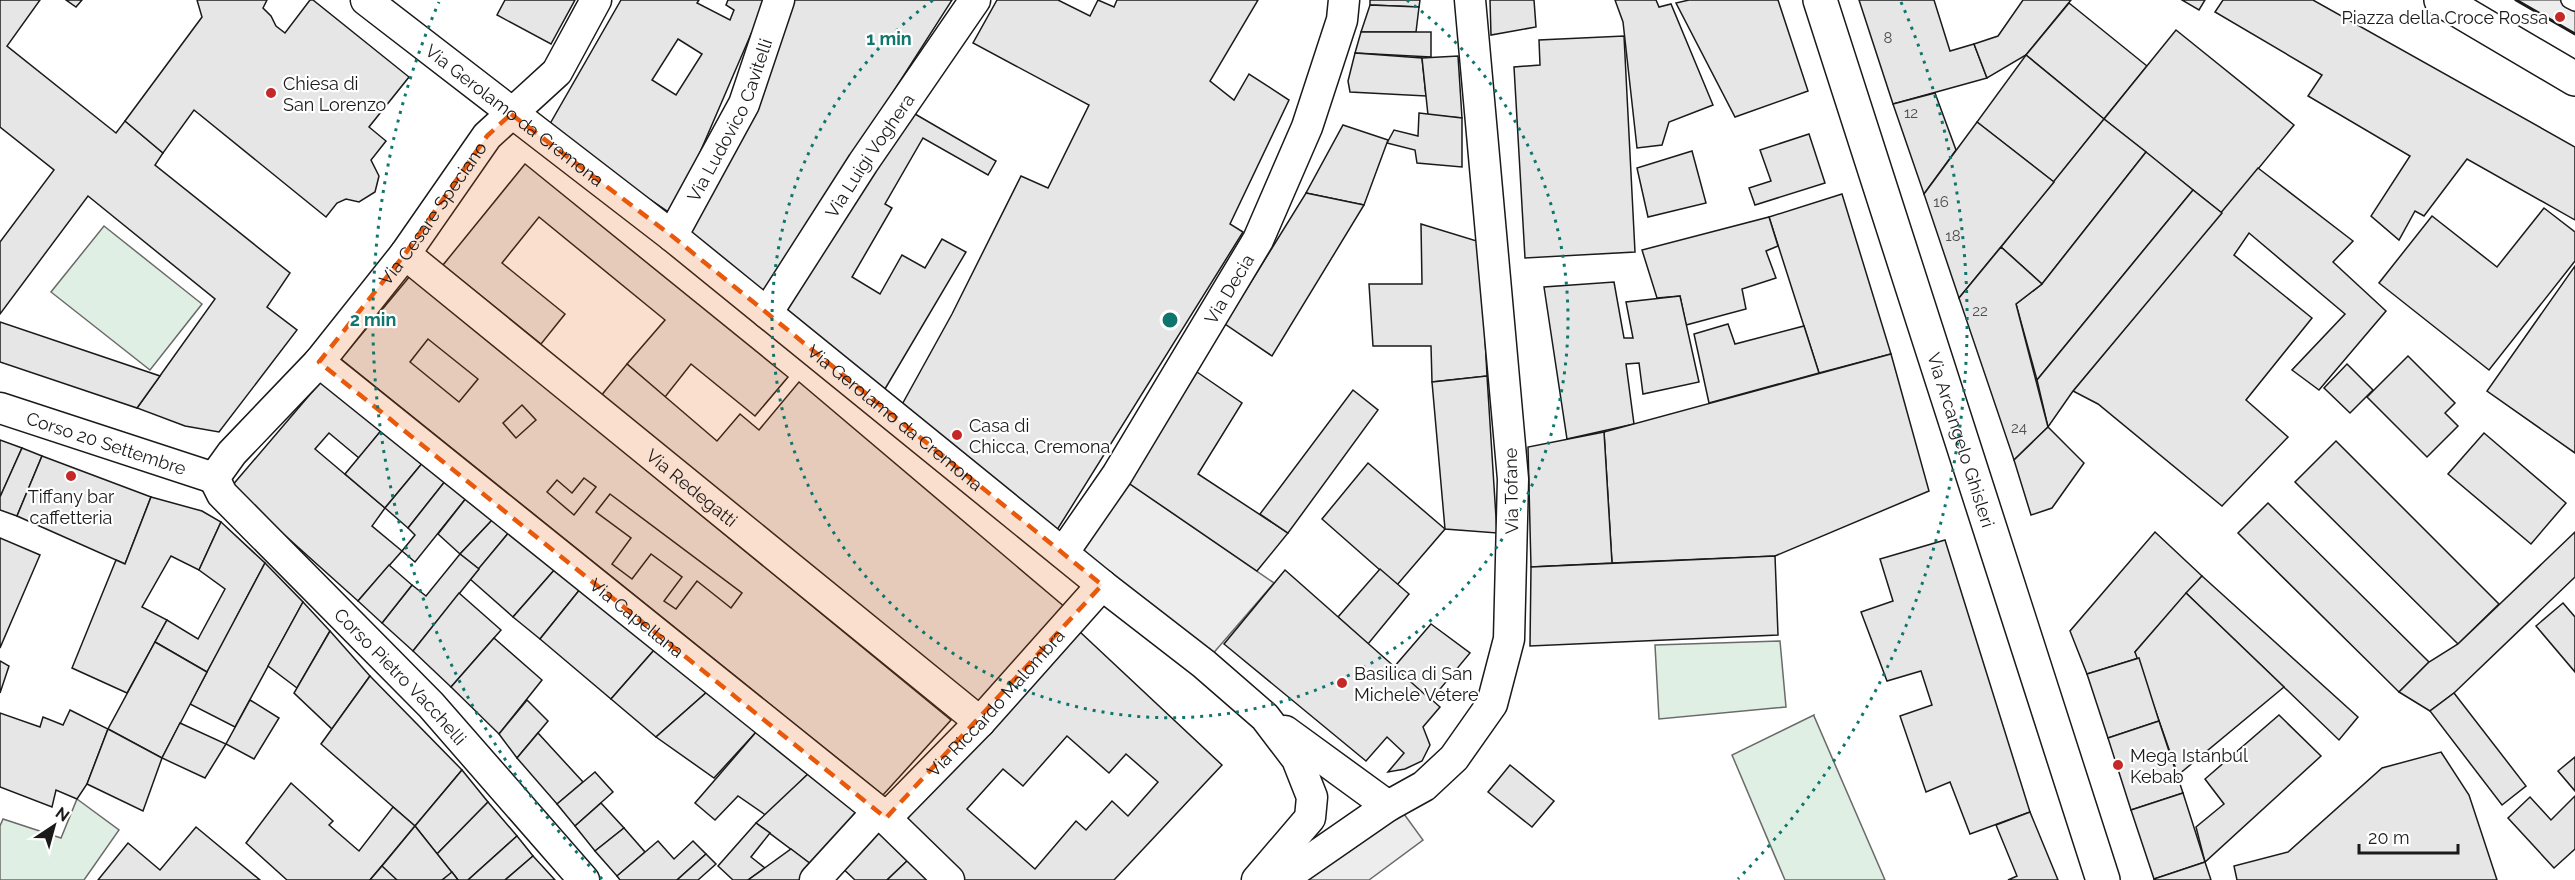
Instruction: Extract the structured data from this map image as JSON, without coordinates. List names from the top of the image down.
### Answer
{
  "streets": {
    "main road": ["Via Arcangelo Ghisleri"],
    "street": [
      "Via Gerolamo da Cremona",
      "Via Ludovico Cavitelli",
      "Via Luigi Voghera",
      "Via Cesare Speciano",
      "Via Decia",
      "Corso 20 Settembre",
      "Via Redegatti",
      "Via Tofane",
      "Via Capellana",
      "Corso Pietro Vacchelli",
      "Via Riccardo Malombra"
    ]
  },
  "crossings": [
    ["Via Gerolamo da Cremona", "Via Ludovico Cavitelli"],
    ["Via Gerolamo da Cremona", "Via Luigi Voghera"],
    ["Via Gerolamo da Cremona", "Via Cesare Speciano"],
    ["Via Gerolamo da Cremona", "Via Decia"],
    ["Via Gerolamo da Cremona", "Via Riccardo Malombra"],
    ["Via Cesare Speciano", "Corso 20 Settembre"],
    ["Via Cesare Speciano", "Via Redegatti"],
    ["Via Cesare Speciano", "Via Capellana"],
    ["Via Cesare Speciano", "Corso Pietro Vacchelli"],
    ["Corso 20 Settembre", "Corso Pietro Vacchelli"],
    ["Via Redegatti", "Via Riccardo Malombra"],
    ["Via Capellana", "Via Riccardo Malombra"]
  ],
  "places": [
    "Piazza della Croce Rossa",
    "Chiesa di San Lorenzo",
    "Casa di Chicca, Cremona",
    "Tiffany bar caffetteria",
    "Basilica di San Michele Vetere",
    "Mega Istanbul Kebab"
  ],
  "house_numbers": [
    "8",
    "12",
    "16",
    "18",
    "22",
    "24"
  ],
  "scale_bar": "20 m",
  "north": "top right",
  "rings": ["1 min", "2 min"]
}
